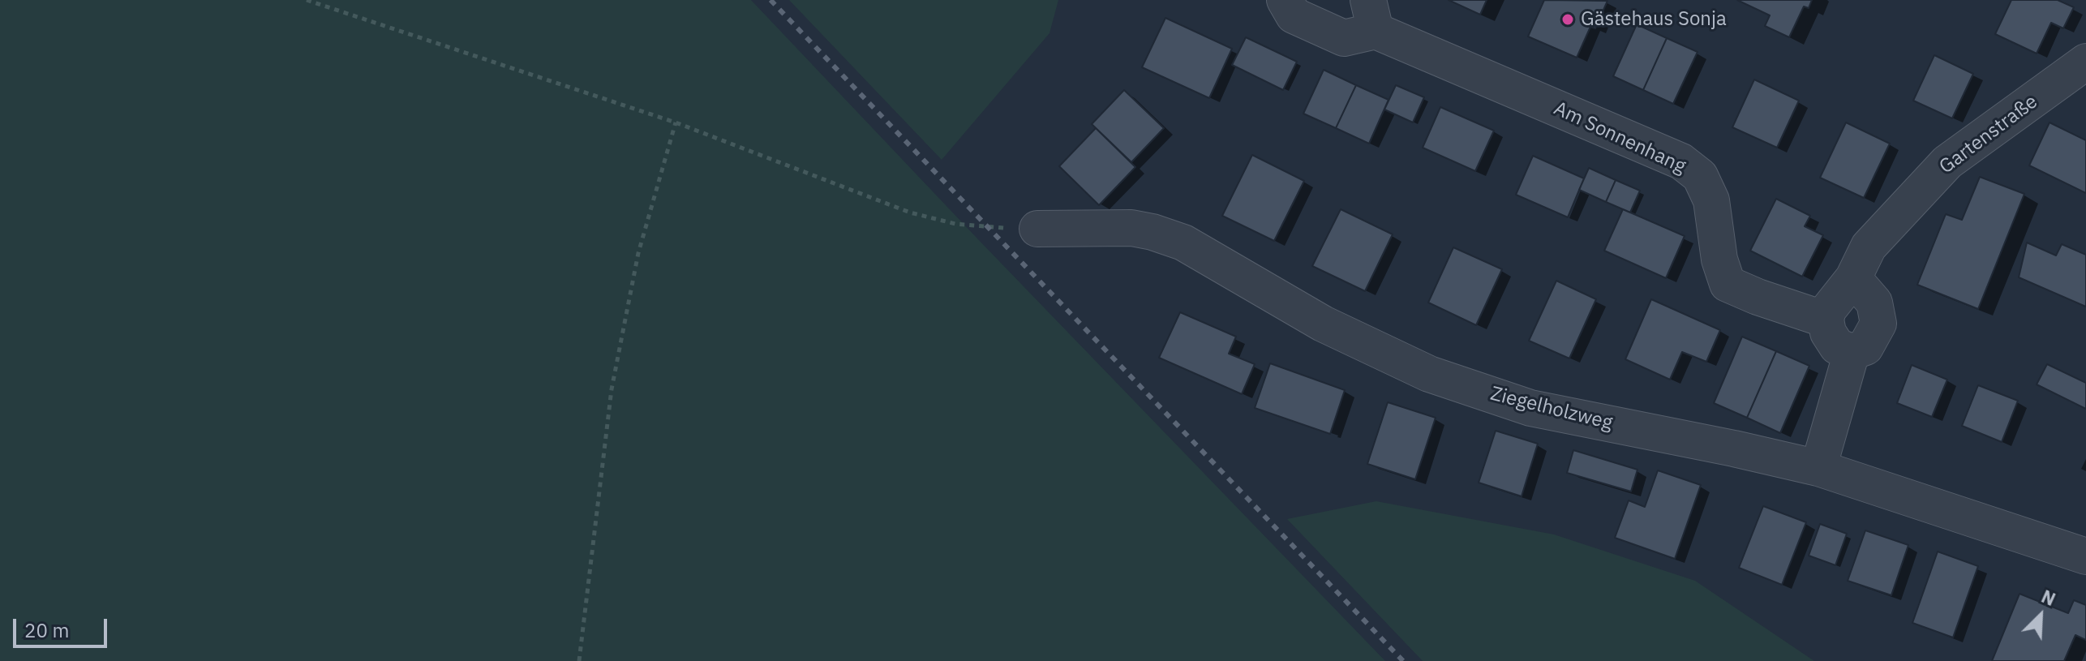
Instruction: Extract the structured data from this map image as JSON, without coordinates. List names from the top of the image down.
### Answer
{
  "streets": {
    "street": ["Gartenstraße", "Am Sonnenhang", "Ziegelholzweg"]
  },
  "crossings": [
    ["Gartenstraße", "Am Sonnenhang"]
  ],
  "places": ["Gästehaus Sonja"],
  "scale_bar": "20 m",
  "north": "top right"
}
